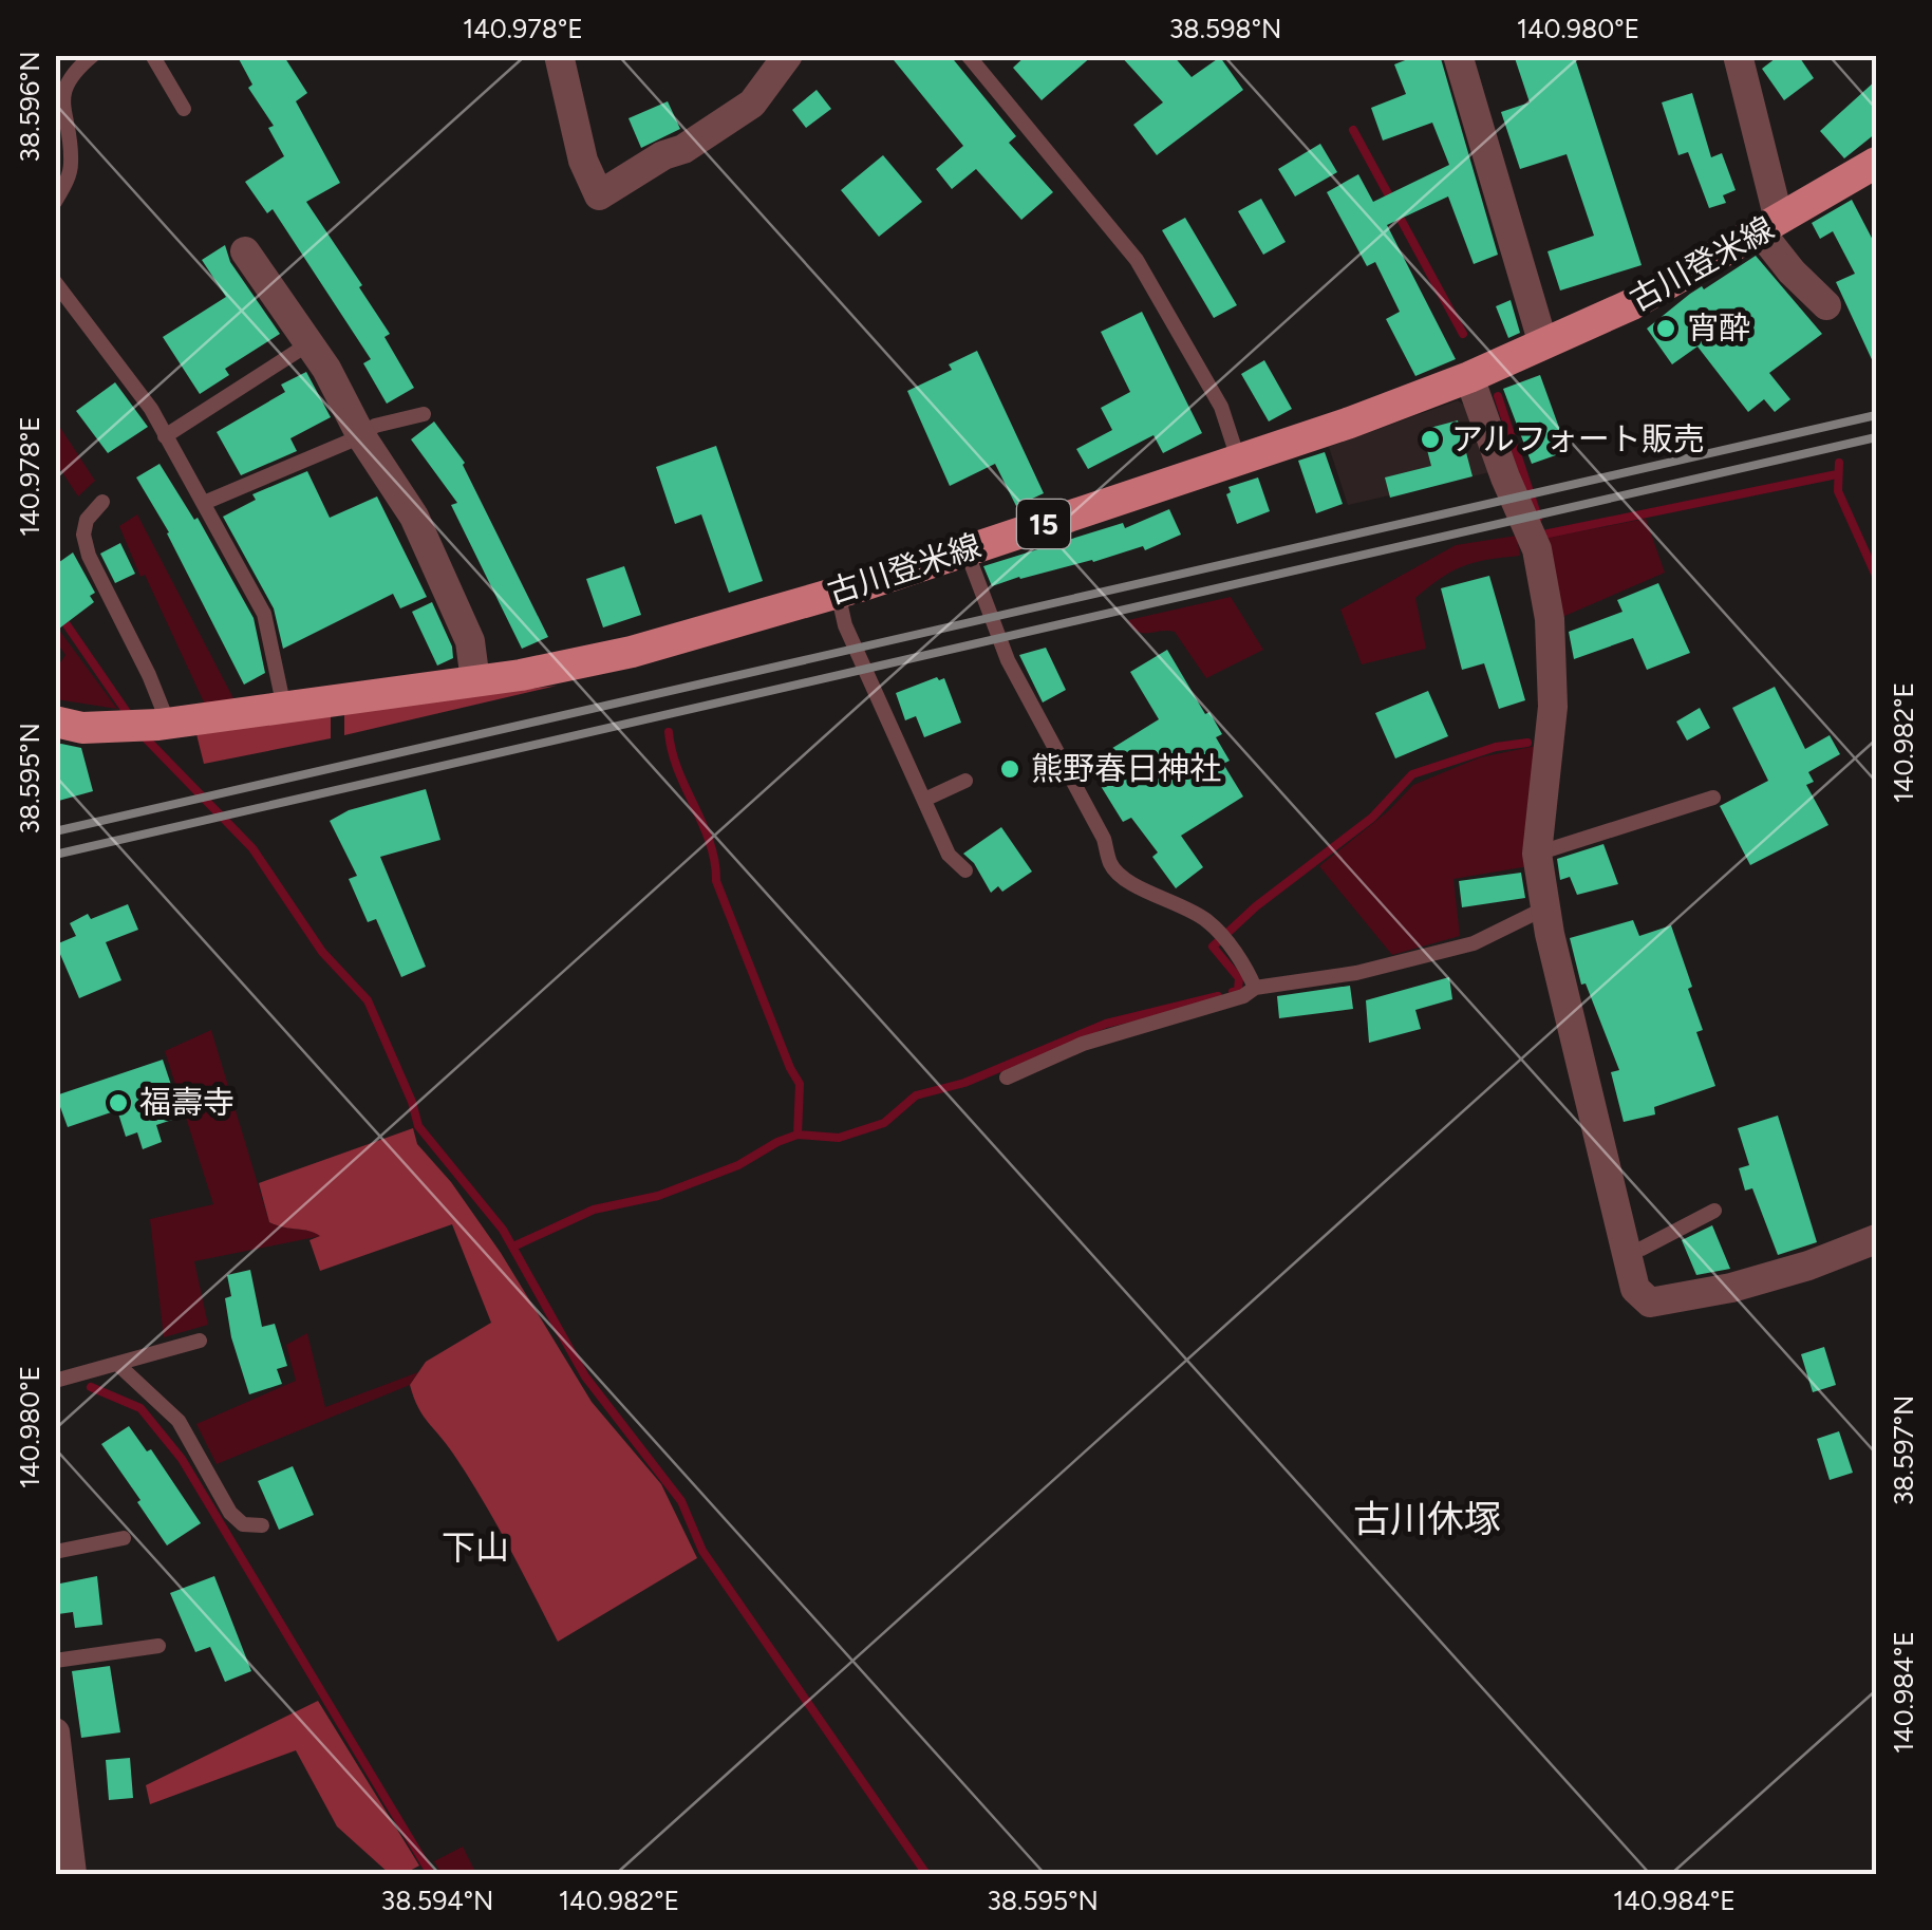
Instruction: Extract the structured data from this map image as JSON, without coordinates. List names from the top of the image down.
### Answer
{
  "streets": {
    "main road": ["古川登米線", "15"]
  },
  "districts": ["古川休塚", "下山"],
  "places": [
    "宵酔",
    "アルフォート販売",
    "熊野春日神社",
    "福壽寺"
  ],
  "coordinates": [
    "140.978°E",
    "38.598°N",
    "140.980°E",
    "38.596°N",
    "140.982°E",
    "38.595°N",
    "38.597°N",
    "140.984°E",
    "38.594°N"
  ]
}
